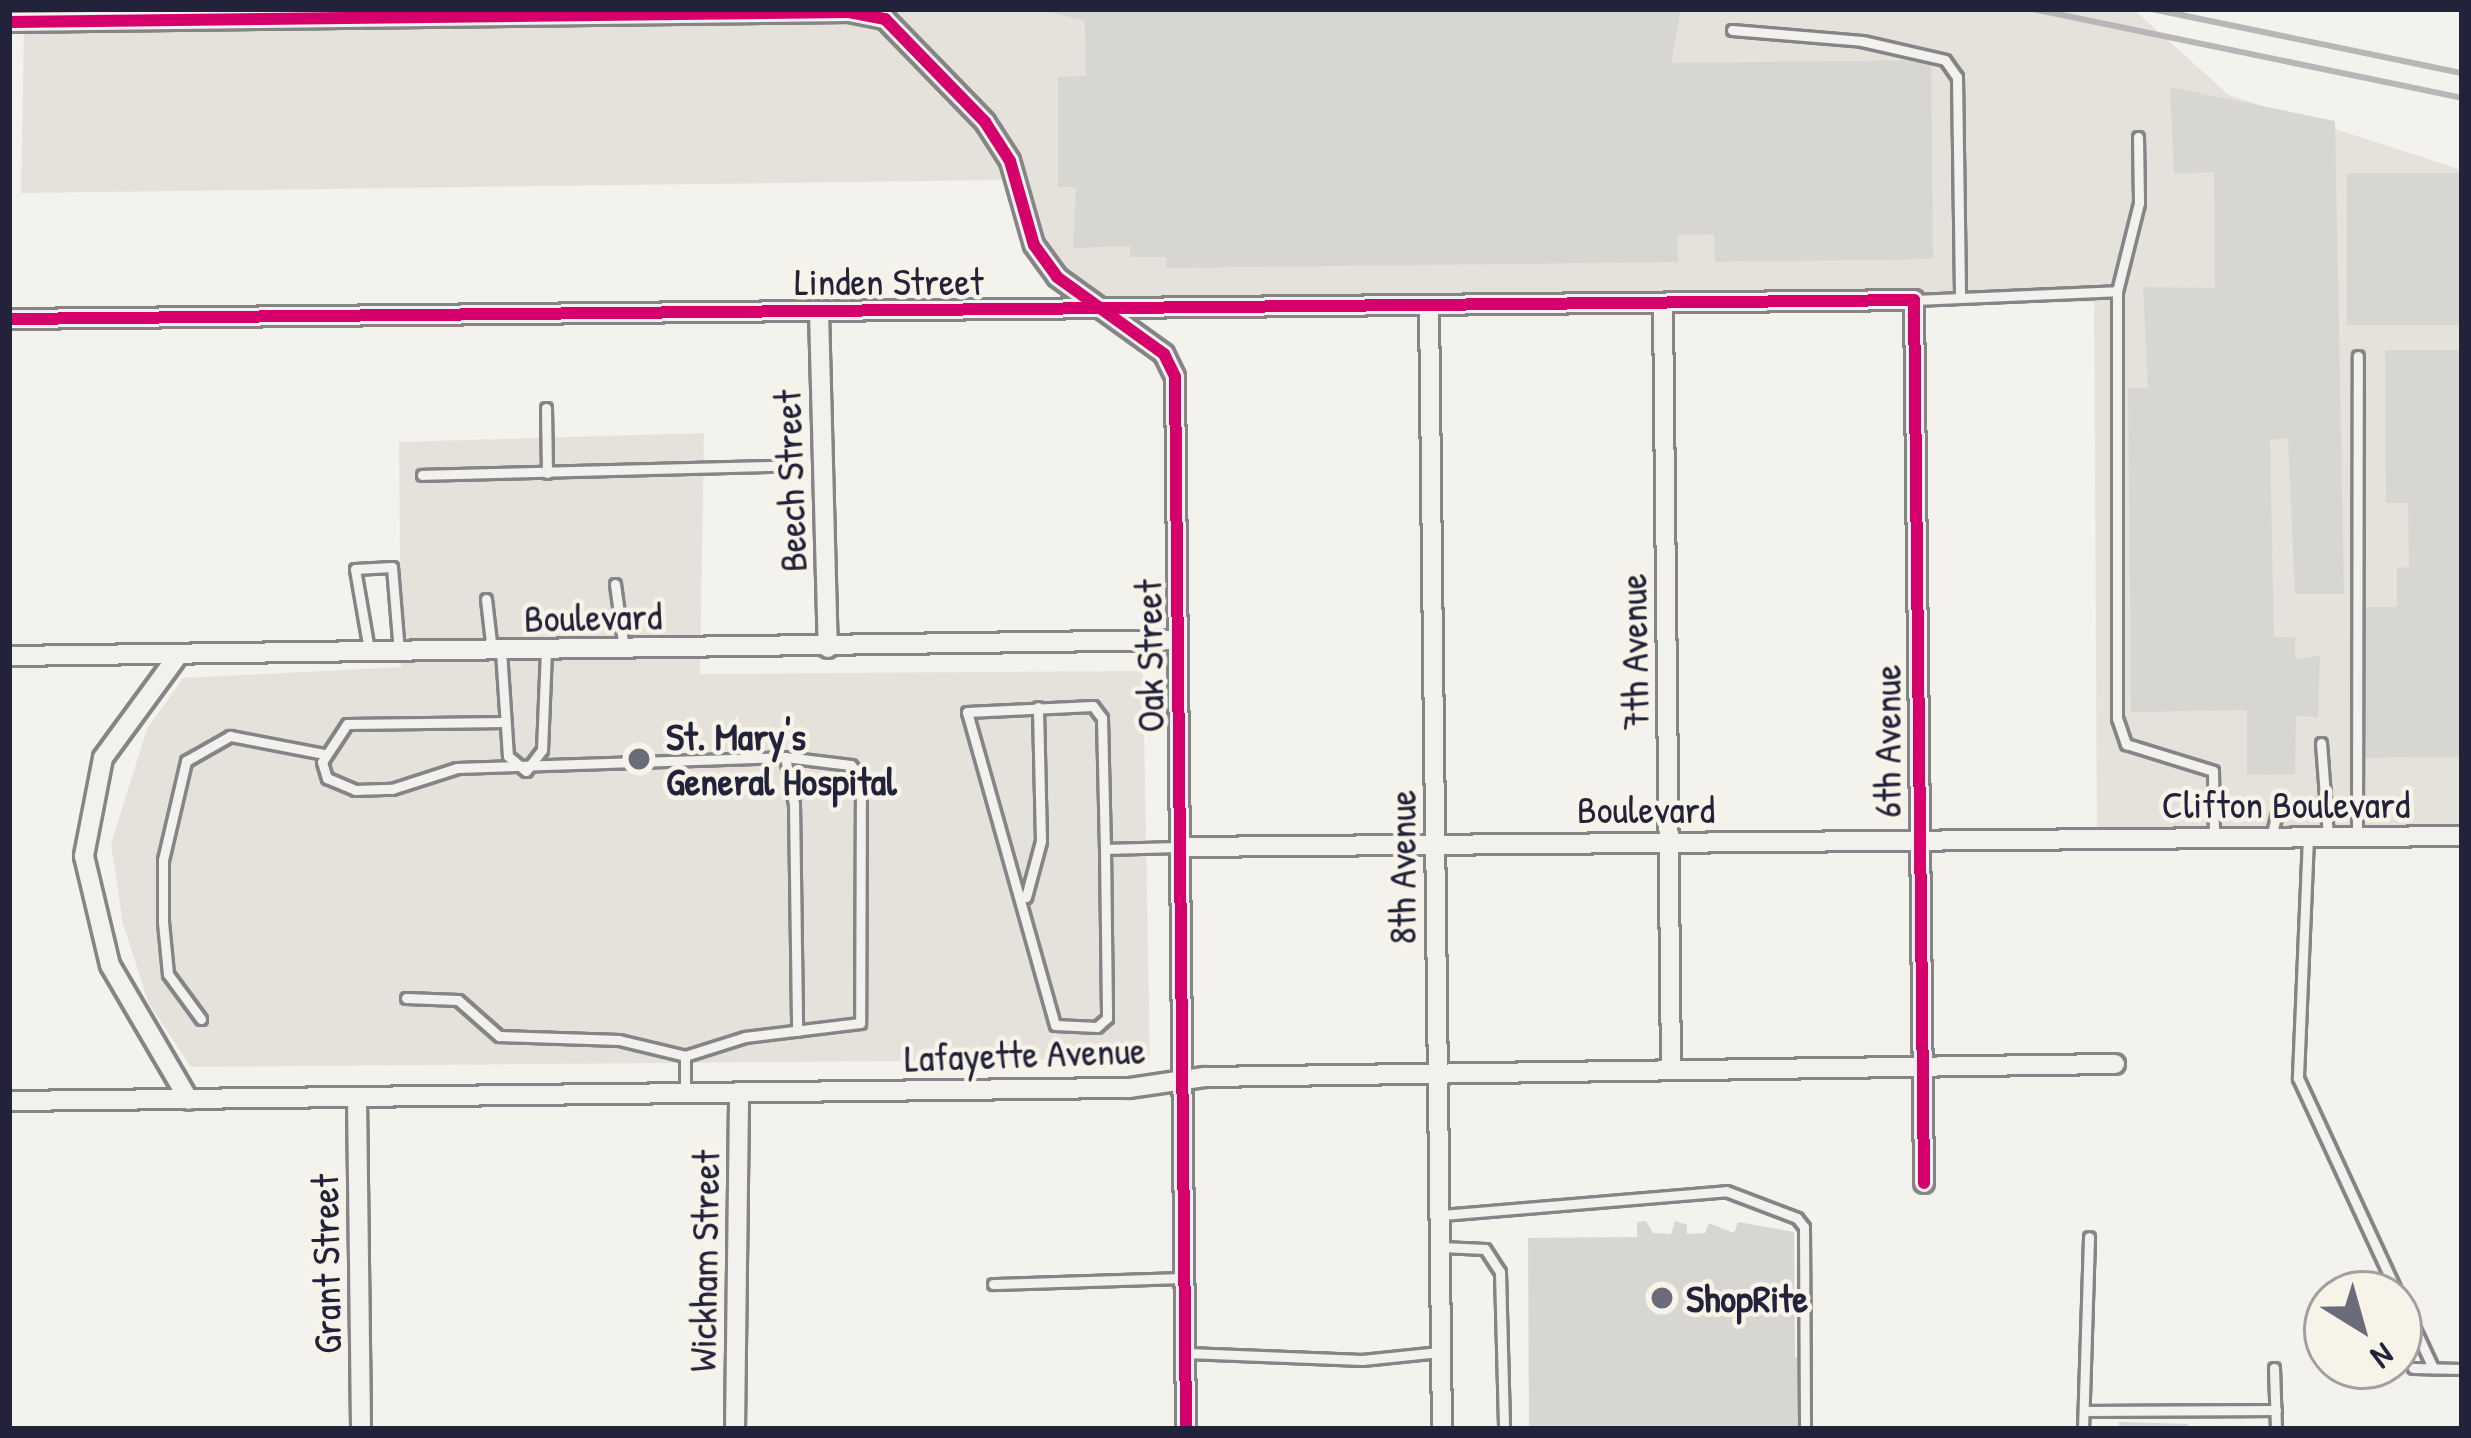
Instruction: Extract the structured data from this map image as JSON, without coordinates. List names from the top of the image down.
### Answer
{
  "streets": {
    "street": [
      "Linden Street",
      "Beech Street",
      "Boulevard",
      "7th Avenue",
      "Oak Street",
      "6th Avenue",
      "Clifton Boulevard",
      "8th Avenue",
      "Lafayette Avenue",
      "Wickham Street",
      "Grant Street"
    ]
  },
  "crossings": [
    ["Linden Street", "Beech Street"],
    ["Linden Street", "7th Avenue"],
    ["Linden Street", "Oak Street"],
    ["Linden Street", "6th Avenue"],
    ["Linden Street", "8th Avenue"],
    ["Beech Street", "Boulevard"],
    ["Boulevard", "7th Avenue"],
    ["Boulevard", "Oak Street"],
    ["Boulevard", "6th Avenue"],
    ["Boulevard", "Clifton Boulevard"],
    ["Boulevard", "8th Avenue"],
    ["7th Avenue", "Lafayette Avenue"],
    ["Oak Street", "Lafayette Avenue"],
    ["6th Avenue", "Lafayette Avenue"],
    ["8th Avenue", "Lafayette Avenue"],
    ["Lafayette Avenue", "Wickham Street"],
    ["Lafayette Avenue", "Grant Street"]
  ],
  "places": ["St. Mary's General Hospital", "ShopRite"],
  "north": "bottom right"
}
